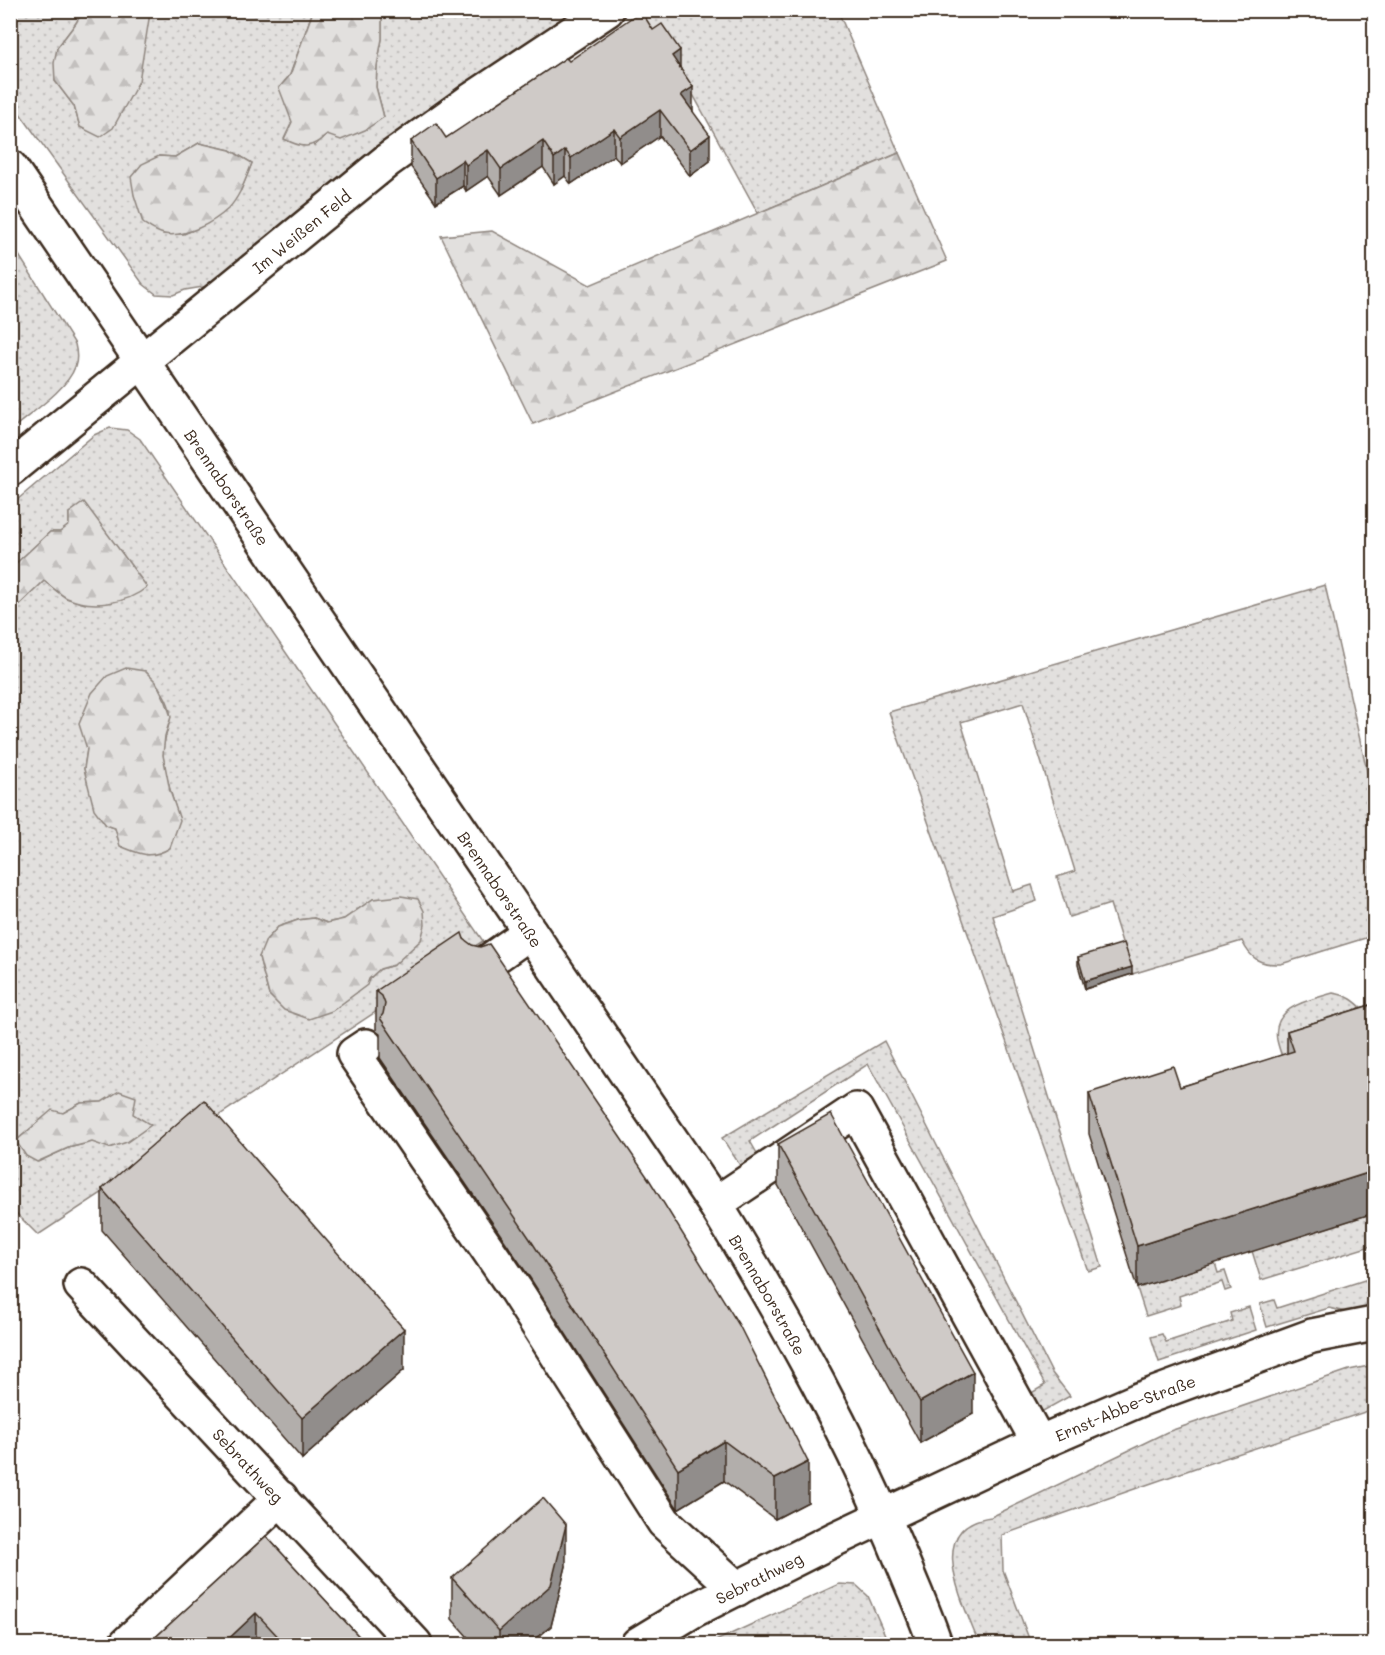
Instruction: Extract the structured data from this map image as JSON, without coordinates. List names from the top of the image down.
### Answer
{
  "streets": {
    "street": [
      "Im Weißen Feld",
      "Brennaborstraße",
      "Ernst-Abbe-Straße",
      "Sebrathweg"
    ]
  },
  "crossings": [
    ["Im Weißen Feld", "Brennaborstraße"],
    ["Brennaborstraße", "Ernst-Abbe-Straße"],
    ["Brennaborstraße", "Sebrathweg"],
    ["Ernst-Abbe-Straße", "Sebrathweg"]
  ]
}
